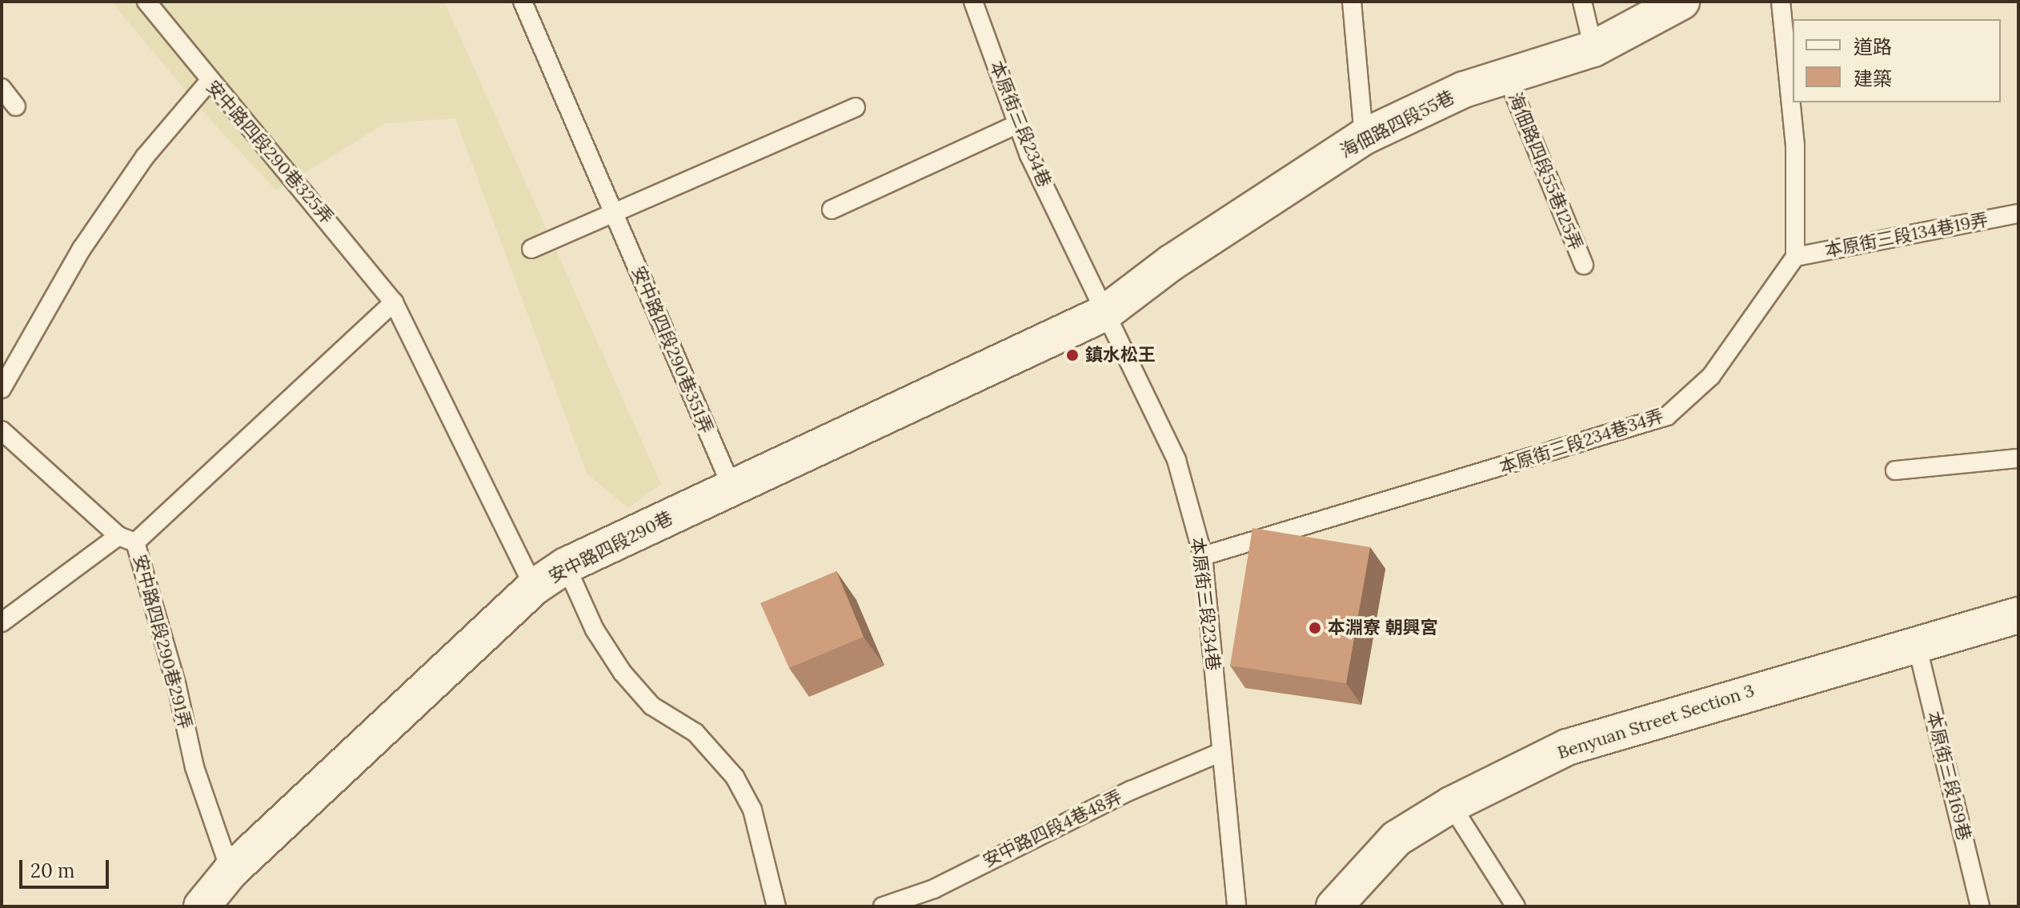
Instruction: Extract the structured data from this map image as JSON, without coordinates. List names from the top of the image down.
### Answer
{
  "streets": {
    "street": ["海佃路四段55巷", "安中路四段290巷", "Benyuan Street Section 3"],
    "lane": [
      "本原街三段234巷",
      "安中路四段290巷325弄",
      "海佃路四段55巷125弄",
      "本原街三段134巷19弄",
      "安中路四段290巷351弄",
      "本原街三段234巷34弄",
      "安中路四段290巷291弄",
      "本原街三段169巷",
      "安中路四段4巷48弄"
    ]
  },
  "crossings": [
    ["本原街三段234巷", "海佃路四段55巷"],
    ["本原街三段234巷", "本原街三段234巷34弄"],
    ["本原街三段234巷", "安中路四段290巷"],
    ["本原街三段234巷", "安中路四段4巷48弄"],
    ["海佃路四段55巷", "海佃路四段55巷125弄"],
    ["海佃路四段55巷", "安中路四段290巷"],
    ["安中路四段290巷325弄", "安中路四段290巷"],
    ["本原街三段134巷19弄", "本原街三段234巷34弄"],
    ["安中路四段290巷351弄", "安中路四段290巷"],
    ["安中路四段290巷", "安中路四段290巷291弄"],
    ["Benyuan Street Section 3", "本原街三段169巷"]
  ],
  "places": ["鎮水松王", "本淵寮 朝興宮"],
  "legend": ["道路", "建築"],
  "scale_bar": "20 m"
}
